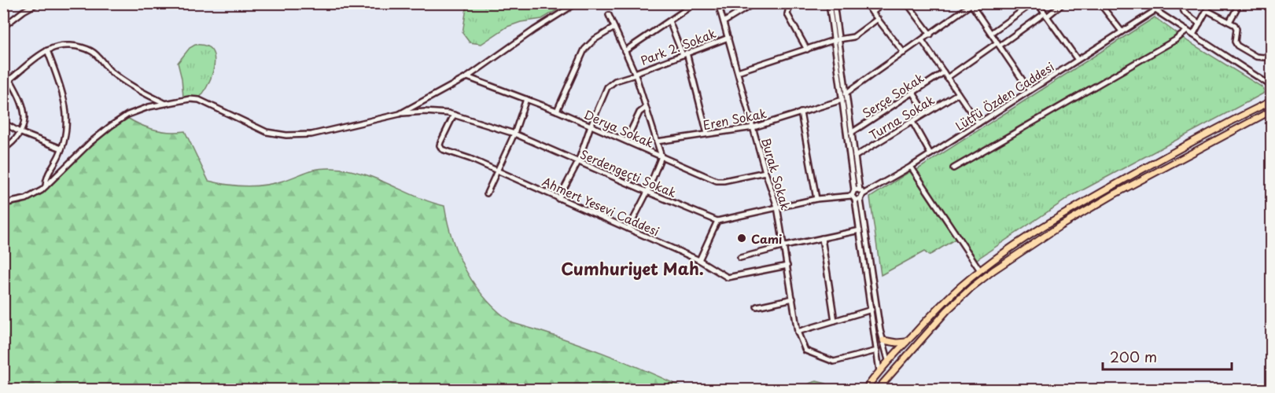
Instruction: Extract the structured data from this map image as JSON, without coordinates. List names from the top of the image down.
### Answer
{
  "streets": {
    "street": [
      "Park 2. Sokak",
      "Serçe Sokak",
      "Lütfü Özden Caddesi",
      "Turna Sokak",
      "Eren Sokak",
      "Derya Sokak",
      "Serdengeçti Sokak",
      "Burak Sokak",
      "Ahmert Yesevi Caddesi"
    ]
  },
  "crossings": [
    ["Park 2. Sokak", "Derya Sokak"],
    ["Park 2. Sokak", "Serdengeçti Sokak"],
    ["Park 2. Sokak", "Burak Sokak"],
    ["Park 2. Sokak", "Ahmert Yesevi Caddesi"],
    ["Eren Sokak", "Burak Sokak"],
    ["Derya Sokak", "Burak Sokak"],
    ["Serdengeçti Sokak", "Ahmert Yesevi Caddesi"],
    ["Burak Sokak", "Ahmert Yesevi Caddesi"]
  ],
  "districts": ["Cumhuriyet Mah."],
  "places": ["Cami"],
  "scale_bar": "200 m"
}
